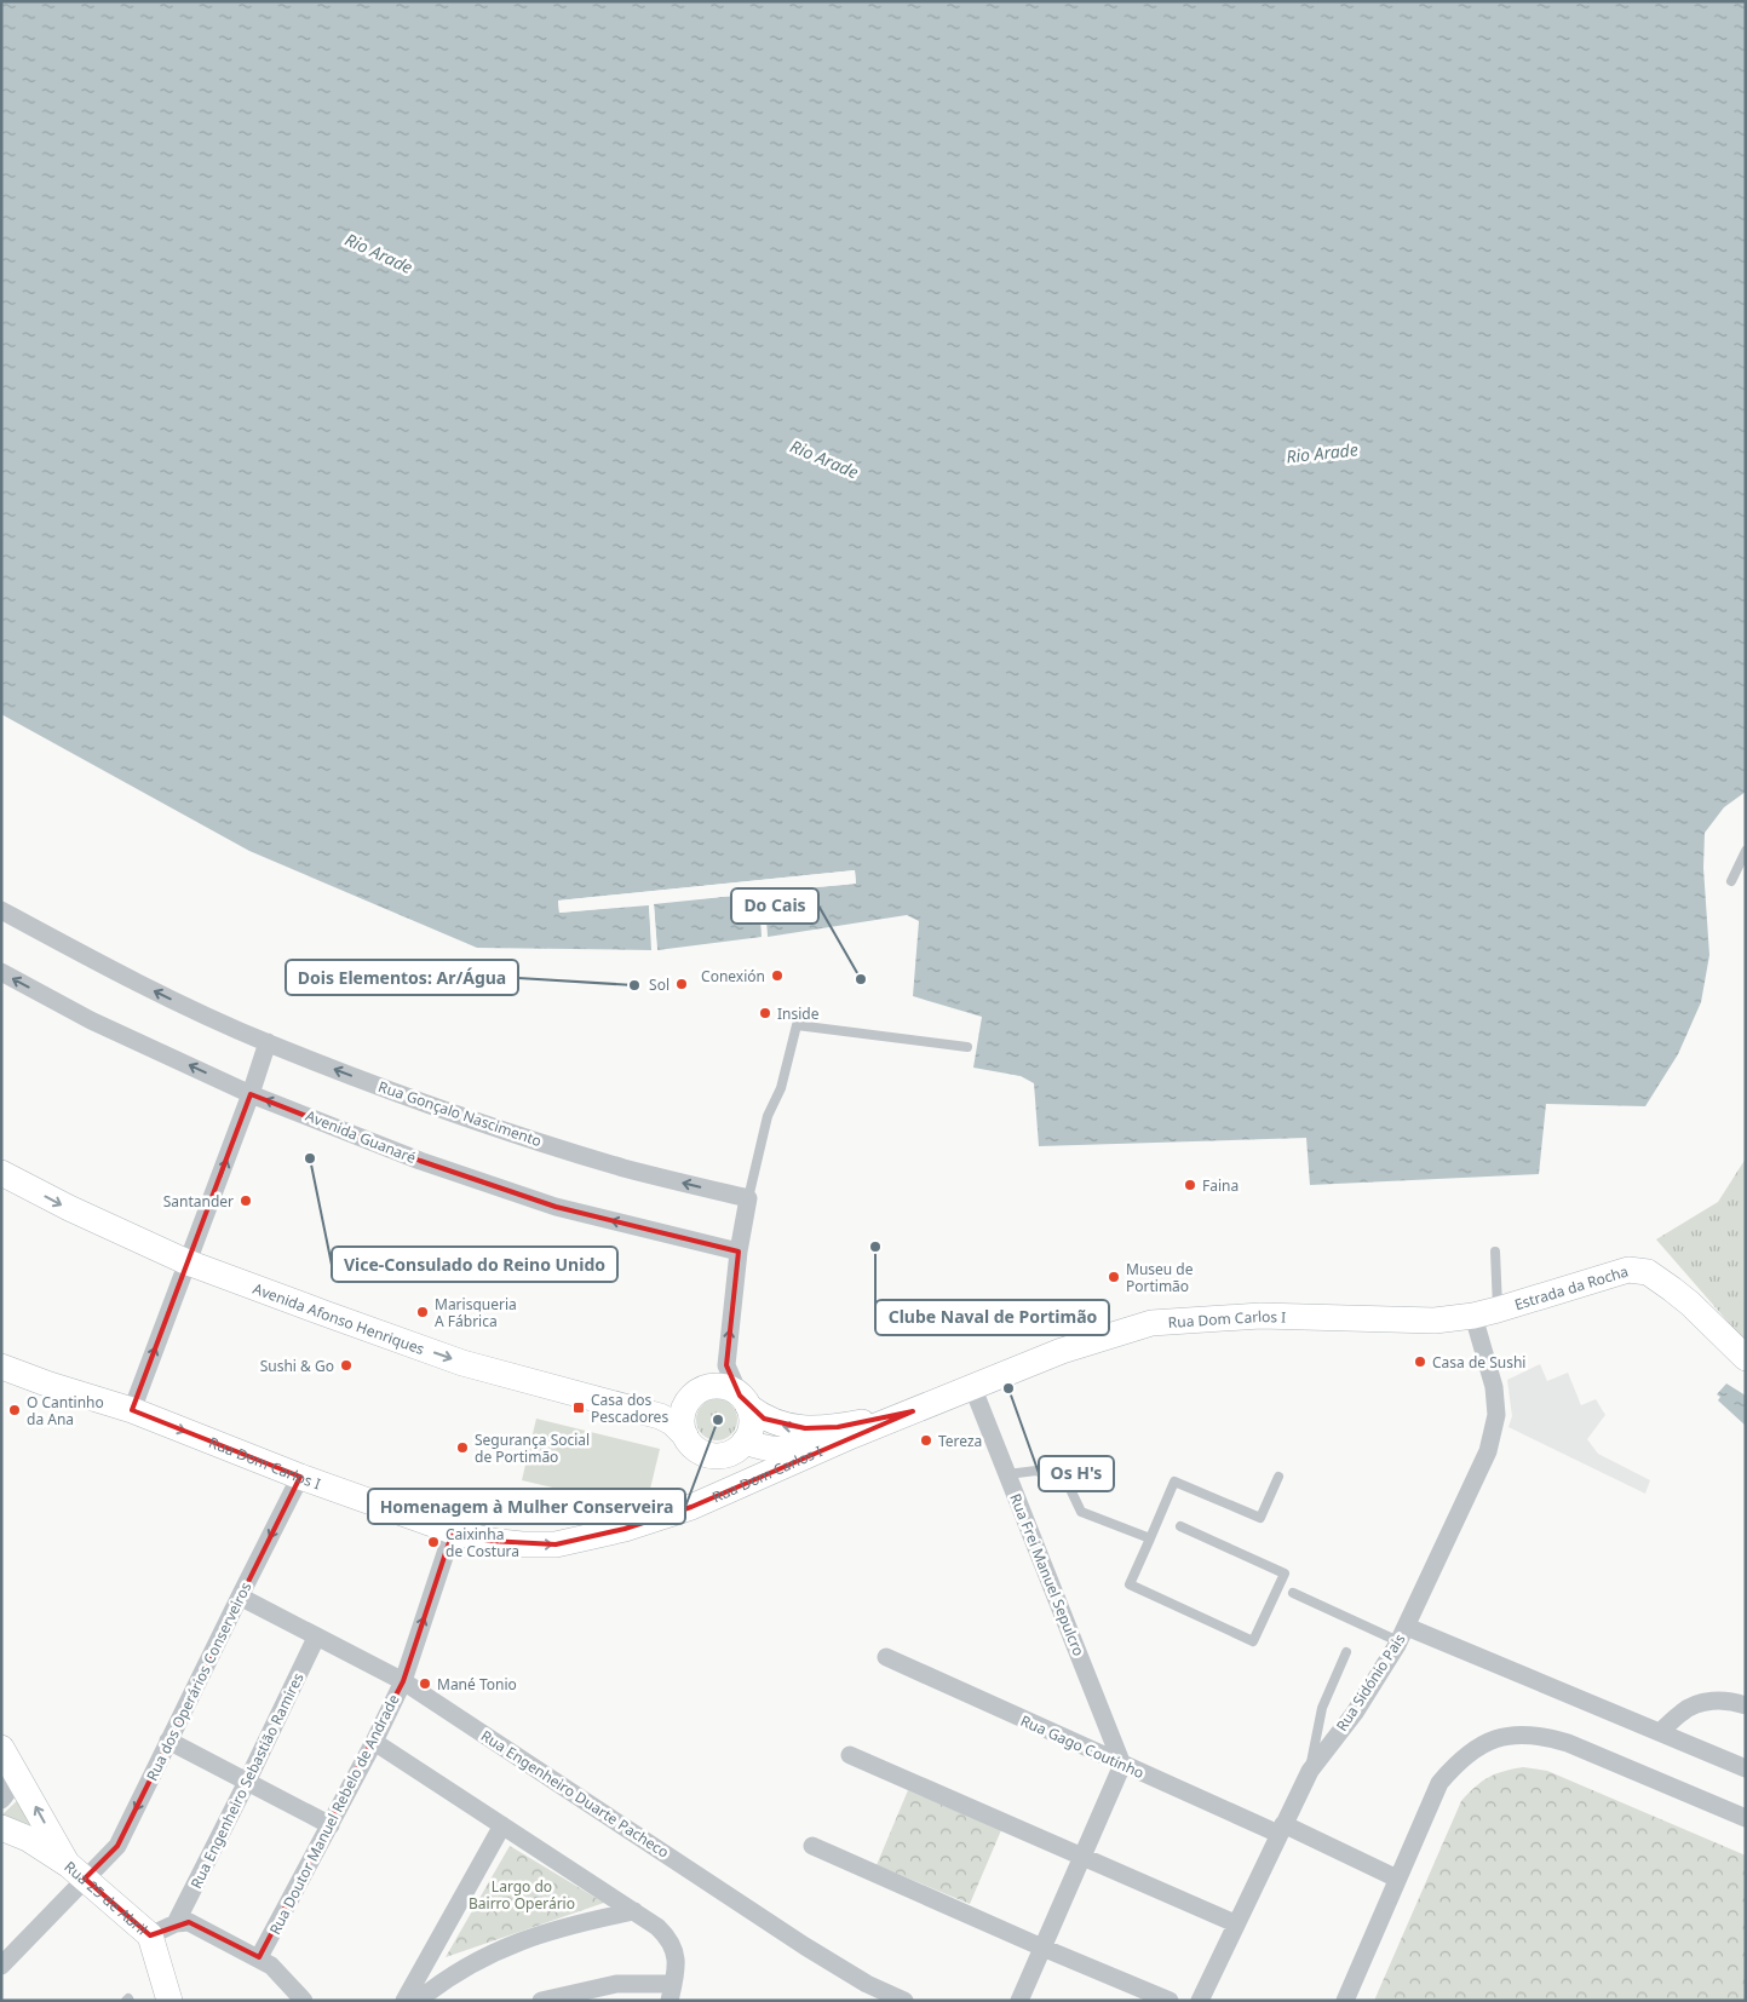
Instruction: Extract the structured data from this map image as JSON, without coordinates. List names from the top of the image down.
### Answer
{
  "streets": {
    "street": [
      "Rua Gonçalo Nascimento",
      "Avenida Guanaré",
      "Estrada da Rocha",
      "Avenida Afonso Henriques",
      "Rua Dom Carlos I",
      "Rua Frei Manuel Sepulcro",
      "Rua dos Operários Conserveiros",
      "Rua Sidónio Pais",
      "Rua Gago Coutinho",
      "Rua Engenheiro Sebastião Ramires",
      "Rua Engenheiro Duarte Pacheco",
      "Rua Doutor Manuel Rebelo de Andrade",
      "Rua 25 de Abril"
    ]
  },
  "crossings": [
    ["Estrada da Rocha", "Rua Dom Carlos I"],
    ["Estrada da Rocha", "Rua Sidónio Pais"],
    ["Rua Dom Carlos I", "Rua Frei Manuel Sepulcro"],
    ["Rua Dom Carlos I", "Rua dos Operários Conserveiros"],
    ["Rua Dom Carlos I", "Rua Sidónio Pais"],
    ["Rua Dom Carlos I", "Rua Doutor Manuel Rebelo de Andrade"],
    ["Rua Frei Manuel Sepulcro", "Rua Gago Coutinho"],
    ["Rua dos Operários Conserveiros", "Rua Engenheiro Duarte Pacheco"],
    ["Rua dos Operários Conserveiros", "Rua 25 de Abril"],
    ["Rua Sidónio Pais", "Rua Gago Coutinho"],
    ["Rua Engenheiro Sebastião Ramires", "Rua Engenheiro Duarte Pacheco"],
    ["Rua Engenheiro Duarte Pacheco", "Rua Doutor Manuel Rebelo de Andrade"]
  ],
  "one_way": [
    "Rua Gonçalo Nascimento",
    "Avenida Guanaré",
    "Avenida Afonso Henriques",
    "Rua dos Operários Conserveiros"
  ],
  "water": ["Rio Arade"],
  "parks": ["Largo do Bairro Operário"],
  "places": {
    "other": [
      "Conexión",
      "Do Cais",
      "Sol",
      "Dois Elementos: Ar/Água",
      "Inside",
      "Vice-Consulado do Reino Unido",
      "Faina",
      "Santander",
      "Clube Naval de Portimão",
      "Museu de Portimão",
      "Marisqueria A Fábrica",
      "Casa de Sushi",
      "Sushi & Go",
      "Os H's",
      "O Cantinho da Ana",
      "Homenagem à Mulher Conserveira",
      "Tereza",
      "Segurança Social de Portimão",
      "Caixinha de Costura",
      "Mané Tonio"
    ],
    "transit": ["Casa dos Pescadores"]
  }
}
